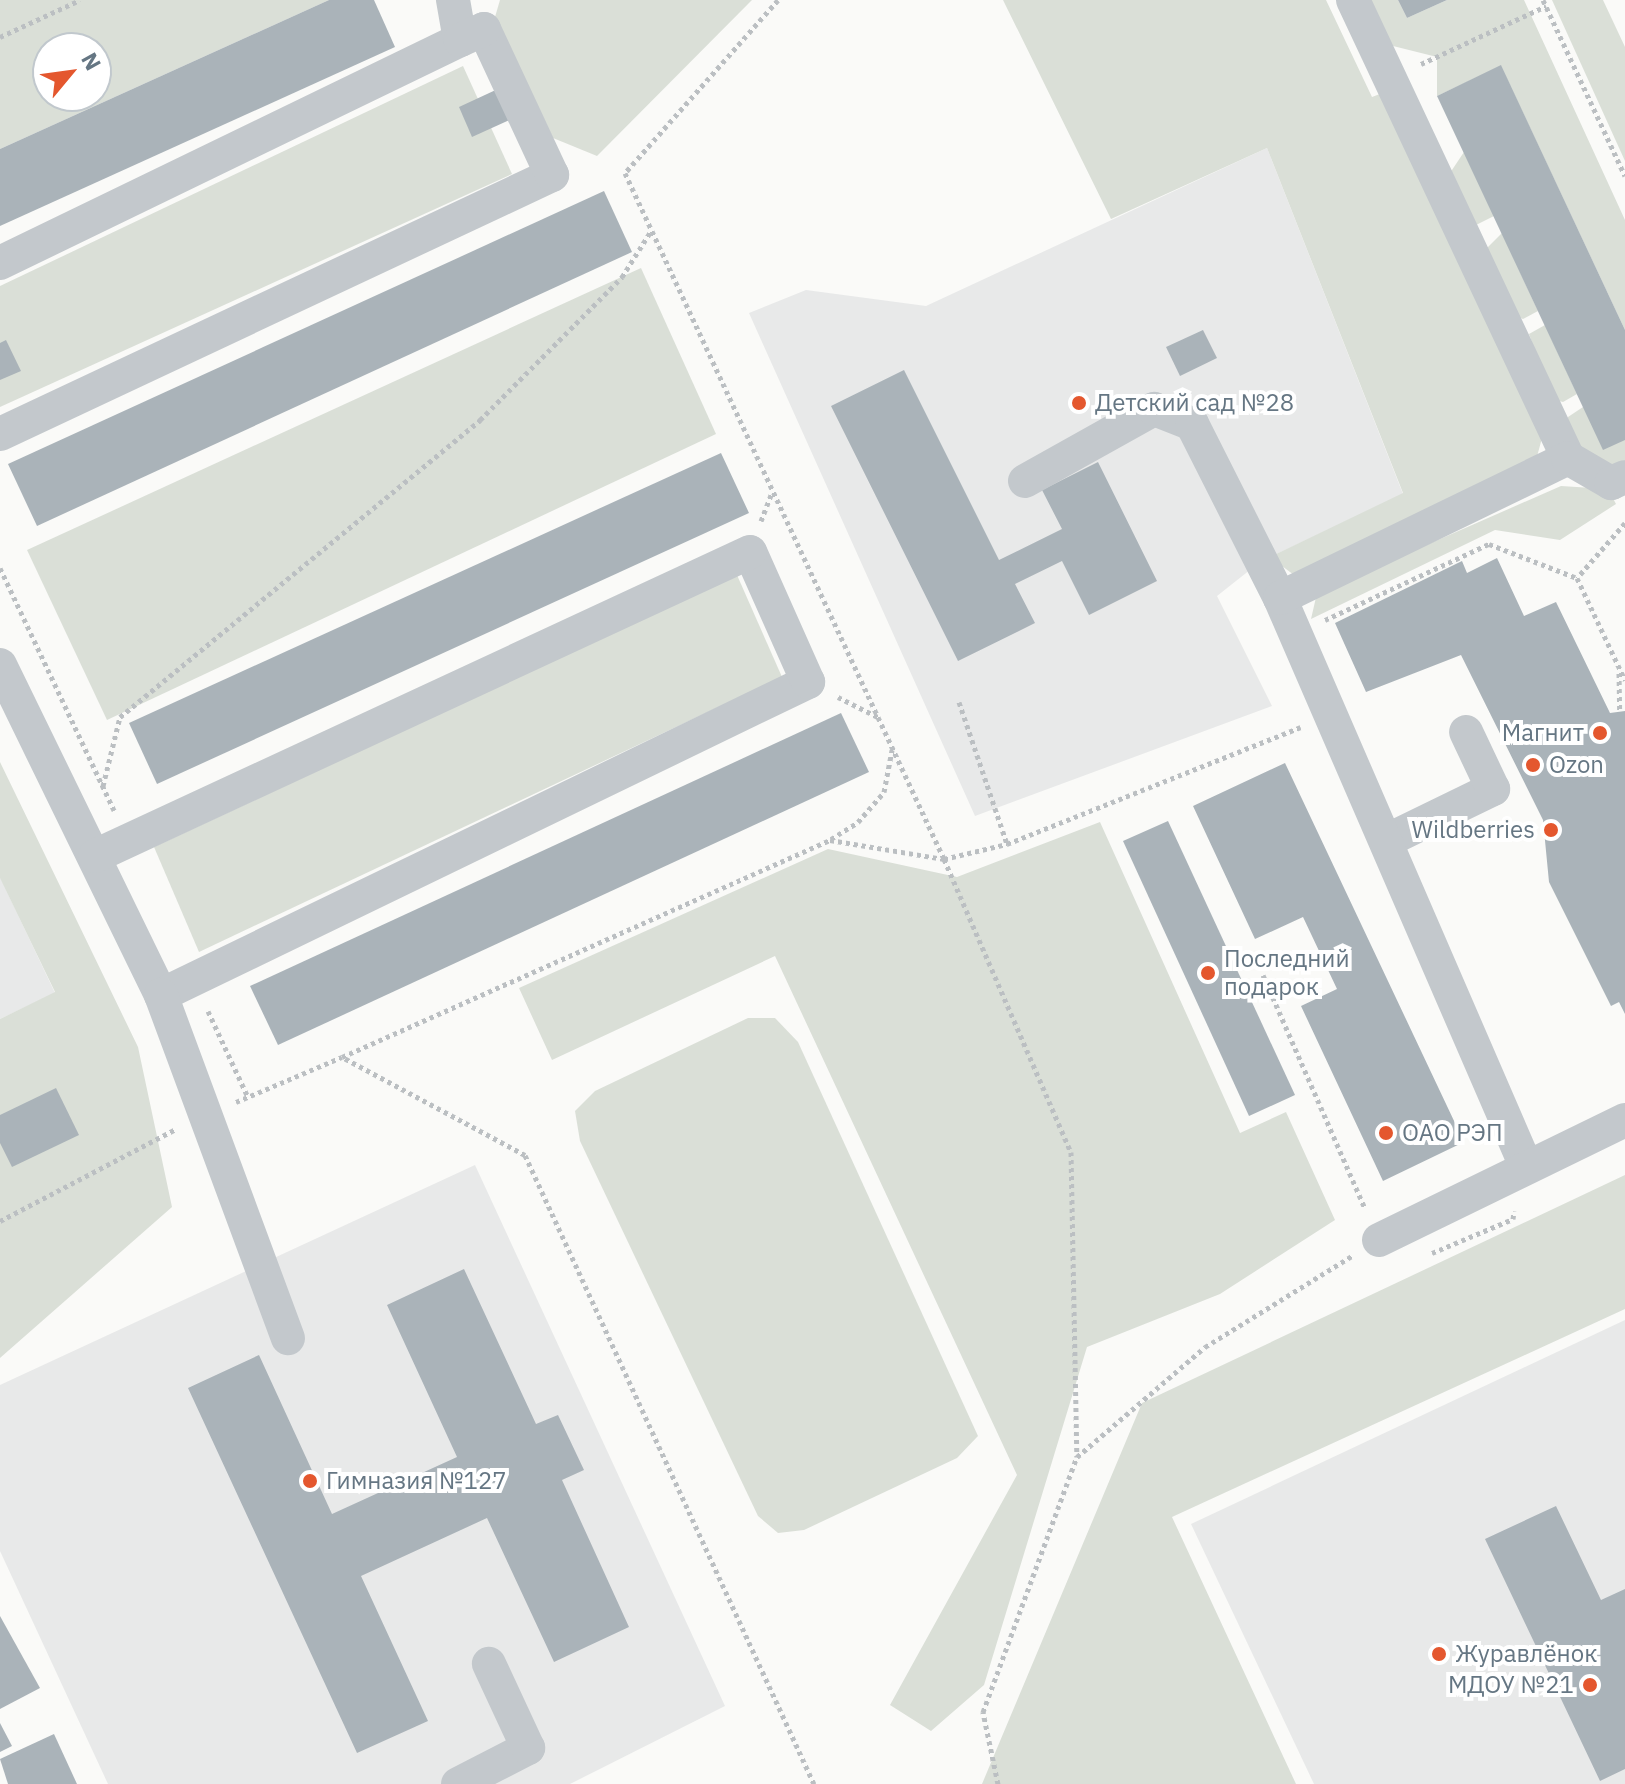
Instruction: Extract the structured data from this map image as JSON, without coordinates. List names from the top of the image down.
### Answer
{
  "places": [
    "Детский сад №28",
    "Магнит",
    "Ozon",
    "Wildberries",
    "Последний подарок",
    "ОАО РЭП",
    "Гимназия №127",
    "Журавлёнок",
    "МДОУ №21"
  ],
  "north": "top right"
}
